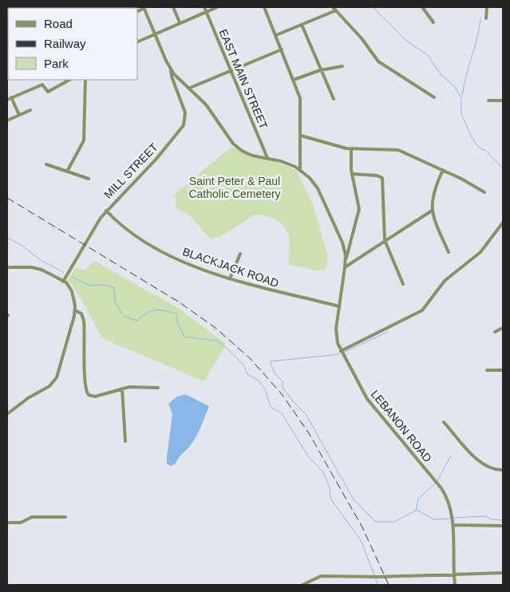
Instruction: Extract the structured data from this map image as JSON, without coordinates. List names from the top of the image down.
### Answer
{
  "streets": {
    "street": [
      "EAST MAIN STREET",
      "MILL STREET",
      "BLACKJACK ROAD",
      "LEBANON ROAD"
    ]
  },
  "crossings": [
    ["MILL STREET", "BLACKJACK ROAD"],
    ["BLACKJACK ROAD", "LEBANON ROAD"]
  ],
  "parks": ["Saint Peter & Paul Catholic Cemetery"],
  "legend": ["Road", "Railway", "Park"]
}
